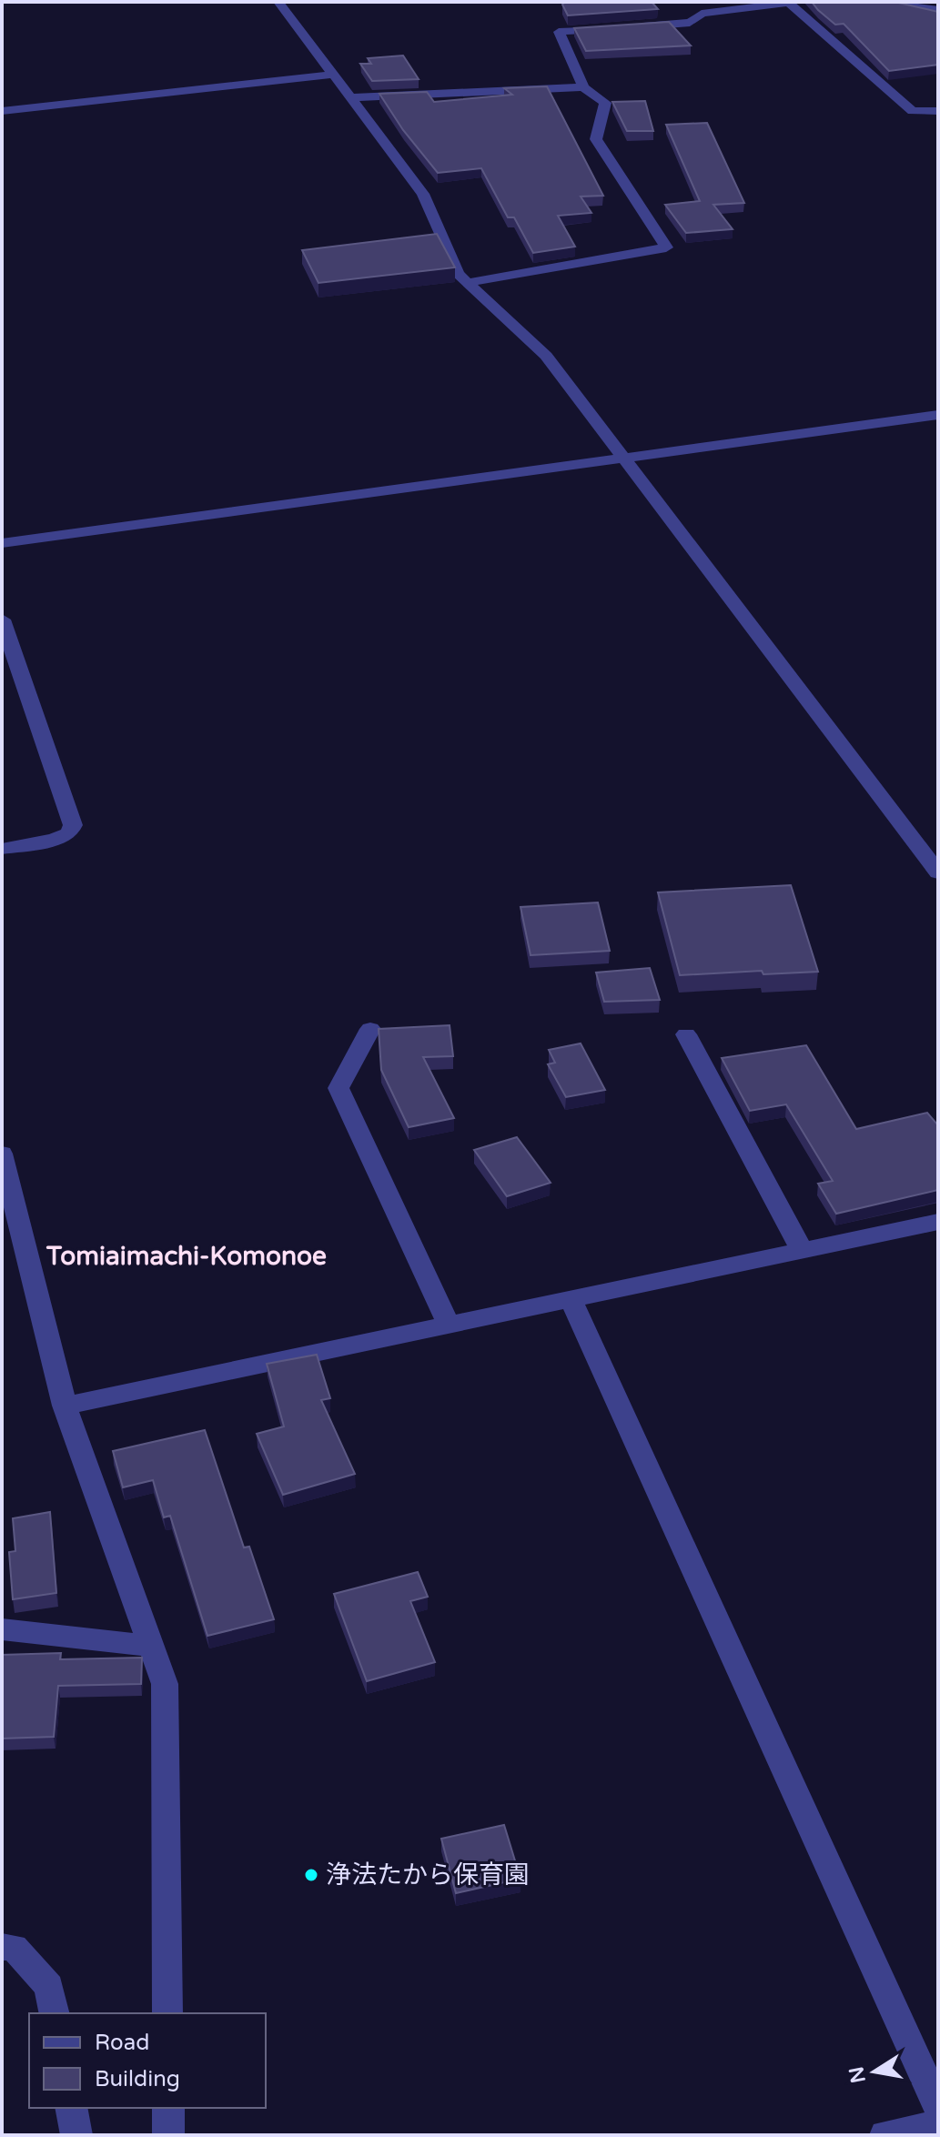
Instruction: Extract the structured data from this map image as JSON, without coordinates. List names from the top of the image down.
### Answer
{
  "districts": ["Tomiaimachi-Komonoe"],
  "places": ["浄法たから保育園"],
  "legend": ["Road", "Building"],
  "north": "left"
}
